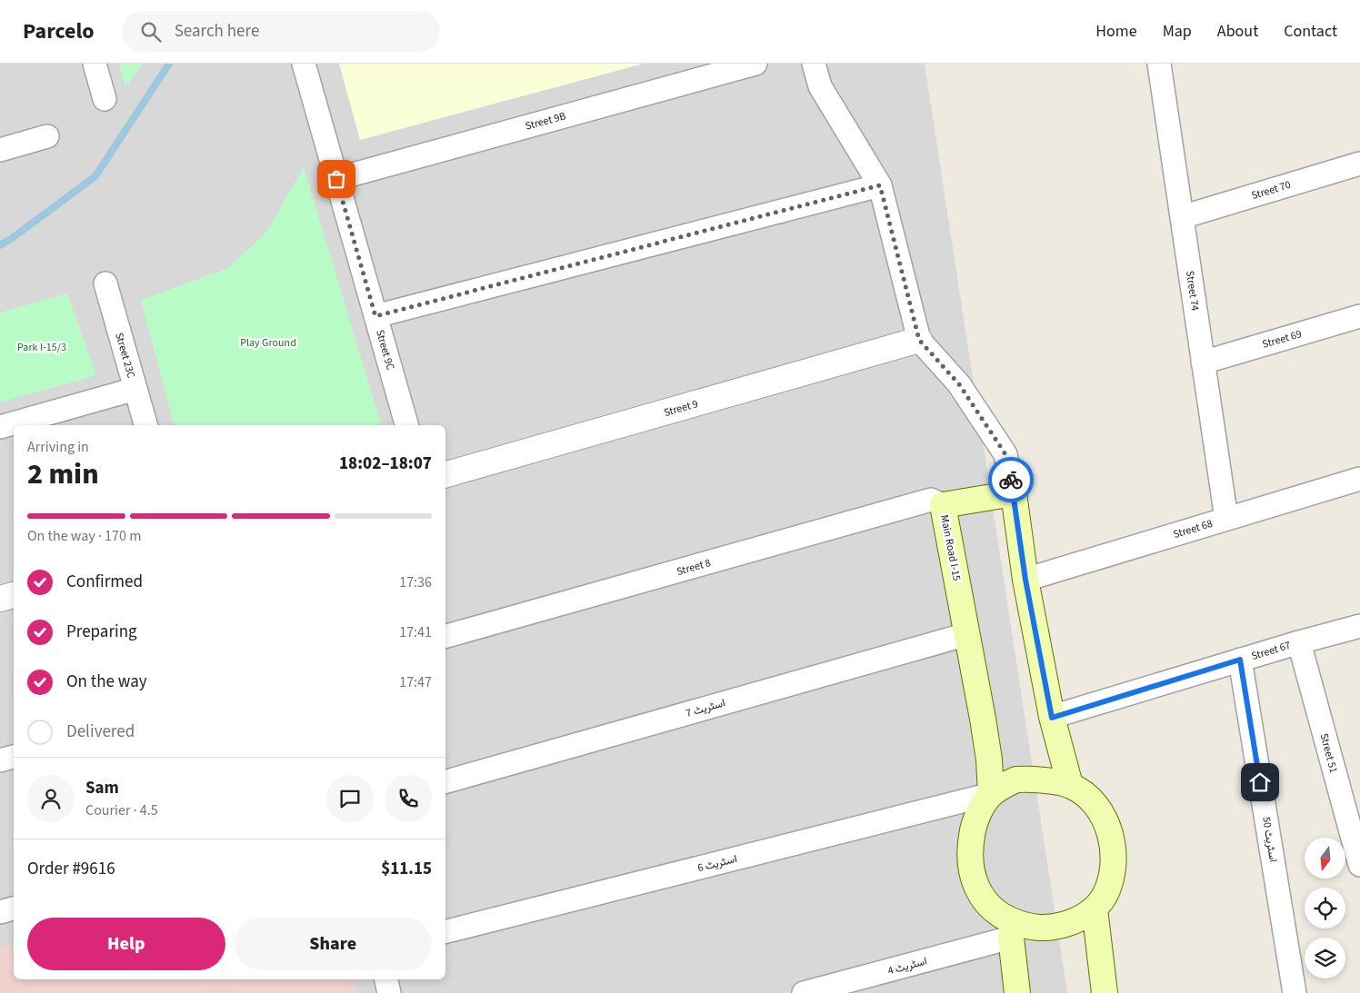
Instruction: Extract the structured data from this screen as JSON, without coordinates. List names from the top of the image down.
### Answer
{
  "streets": {
    "main road": ["Main Road I-15"],
    "street": [
      "Street 9B",
      "Street 70",
      "Street 74",
      "Street 69",
      "Street 9C",
      "Street 23C",
      "Street 9",
      "Street 68",
      "Street 8",
      "Street 67",
      "اسٹریٹ 7",
      "Street 51",
      "اسٹریٹ 50",
      "اسٹریٹ 6",
      "اسٹریٹ 4"
    ]
  },
  "crossings": [
    ["Street 9B", "Street 9C"],
    ["Street 70", "Street 74"],
    ["Street 74", "Street 69"],
    ["Street 74", "Street 68"],
    ["Main Road I-15", "Street 8"],
    ["Main Road I-15", "اسٹریٹ 7"],
    ["Main Road I-15", "اسٹریٹ 6"],
    ["Main Road I-15", "اسٹریٹ 4"],
    ["Street 67", "Street 51"],
    ["Street 67", "اسٹریٹ 50"],
    ["اسٹریٹ 6", "اسٹریٹ 4"]
  ],
  "parks": ["Play Ground", "Park I-15/3"],
  "north": "bottom",
  "page": {
    "header": "Parcelo",
    "search": "Search here",
    "nav": [
      "Home",
      "Map",
      "About",
      "Contact"
    ],
    "heading": ["2 min", "Arriving in", "18:02–18:07"],
    "panel": [
      "Sam",
      "Courier · 4.5",
      "Order #9616",
      "$11.15"
    ],
    "bar": "On the way · 170 m",
    "list": [
      ["Confirmed", "17:36"],
      ["Preparing", "17:41"],
      ["On the way", "17:47"],
      "Delivered"
    ],
    "buttons": ["Help", "Share"]
  }
}
